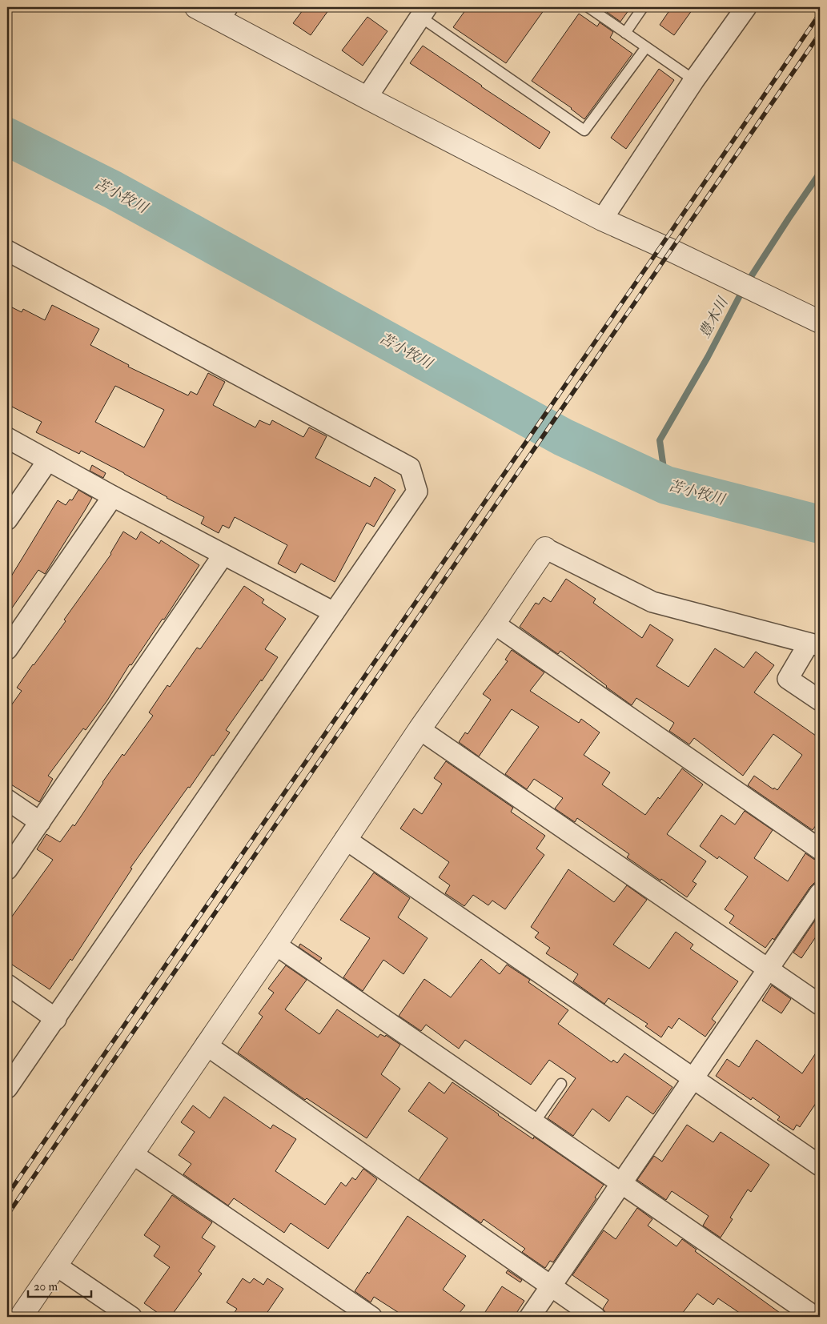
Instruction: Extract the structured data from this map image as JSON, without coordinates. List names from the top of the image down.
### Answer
{
  "water": ["苫小牧川", "豊木川"],
  "scale_bar": "20 m"
}
